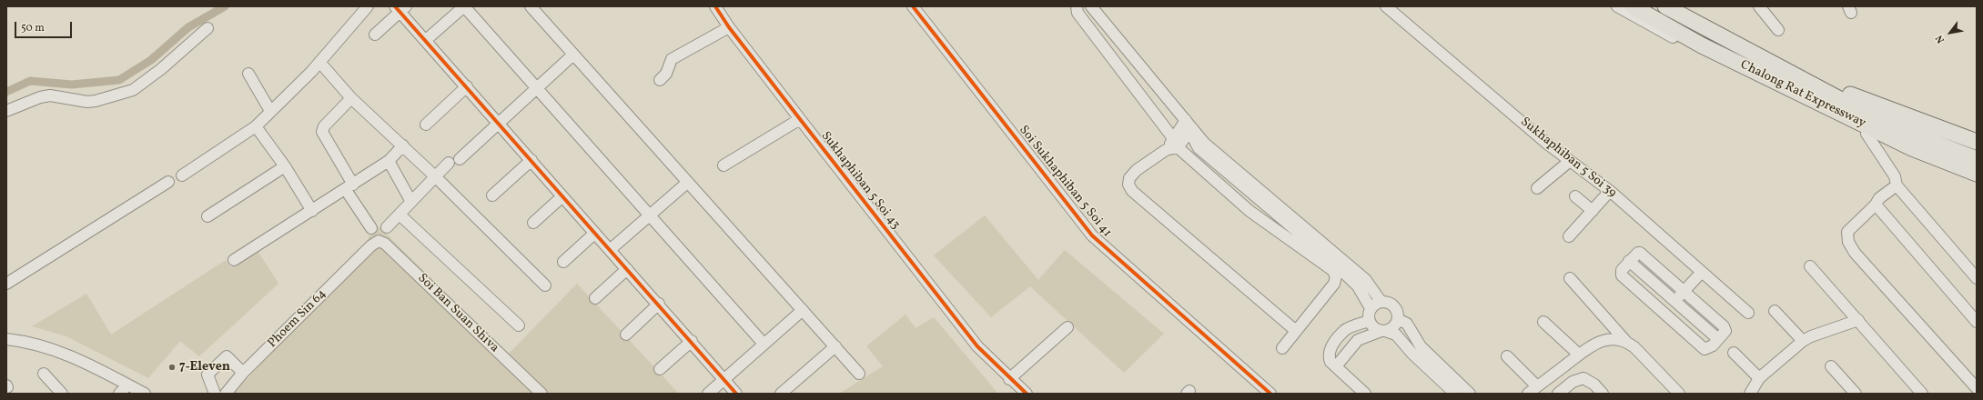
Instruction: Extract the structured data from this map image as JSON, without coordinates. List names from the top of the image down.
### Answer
{
  "streets": {
    "highway": ["Chalong Rat Expressway"],
    "street": [
      "Sukhaphiban 5 Soi 39",
      "Sukhaphiban 5 Soi 43",
      "Soi Sukhaphiban 5 Soi 41",
      "Soi Ban Suan Shiva",
      "Phoem Sin 64"
    ]
  },
  "crossings": [
    ["Soi Ban Suan Shiva", "Phoem Sin 64"]
  ],
  "places": ["7-Eleven"],
  "scale_bar": "50 m",
  "north": "bottom left"
}
